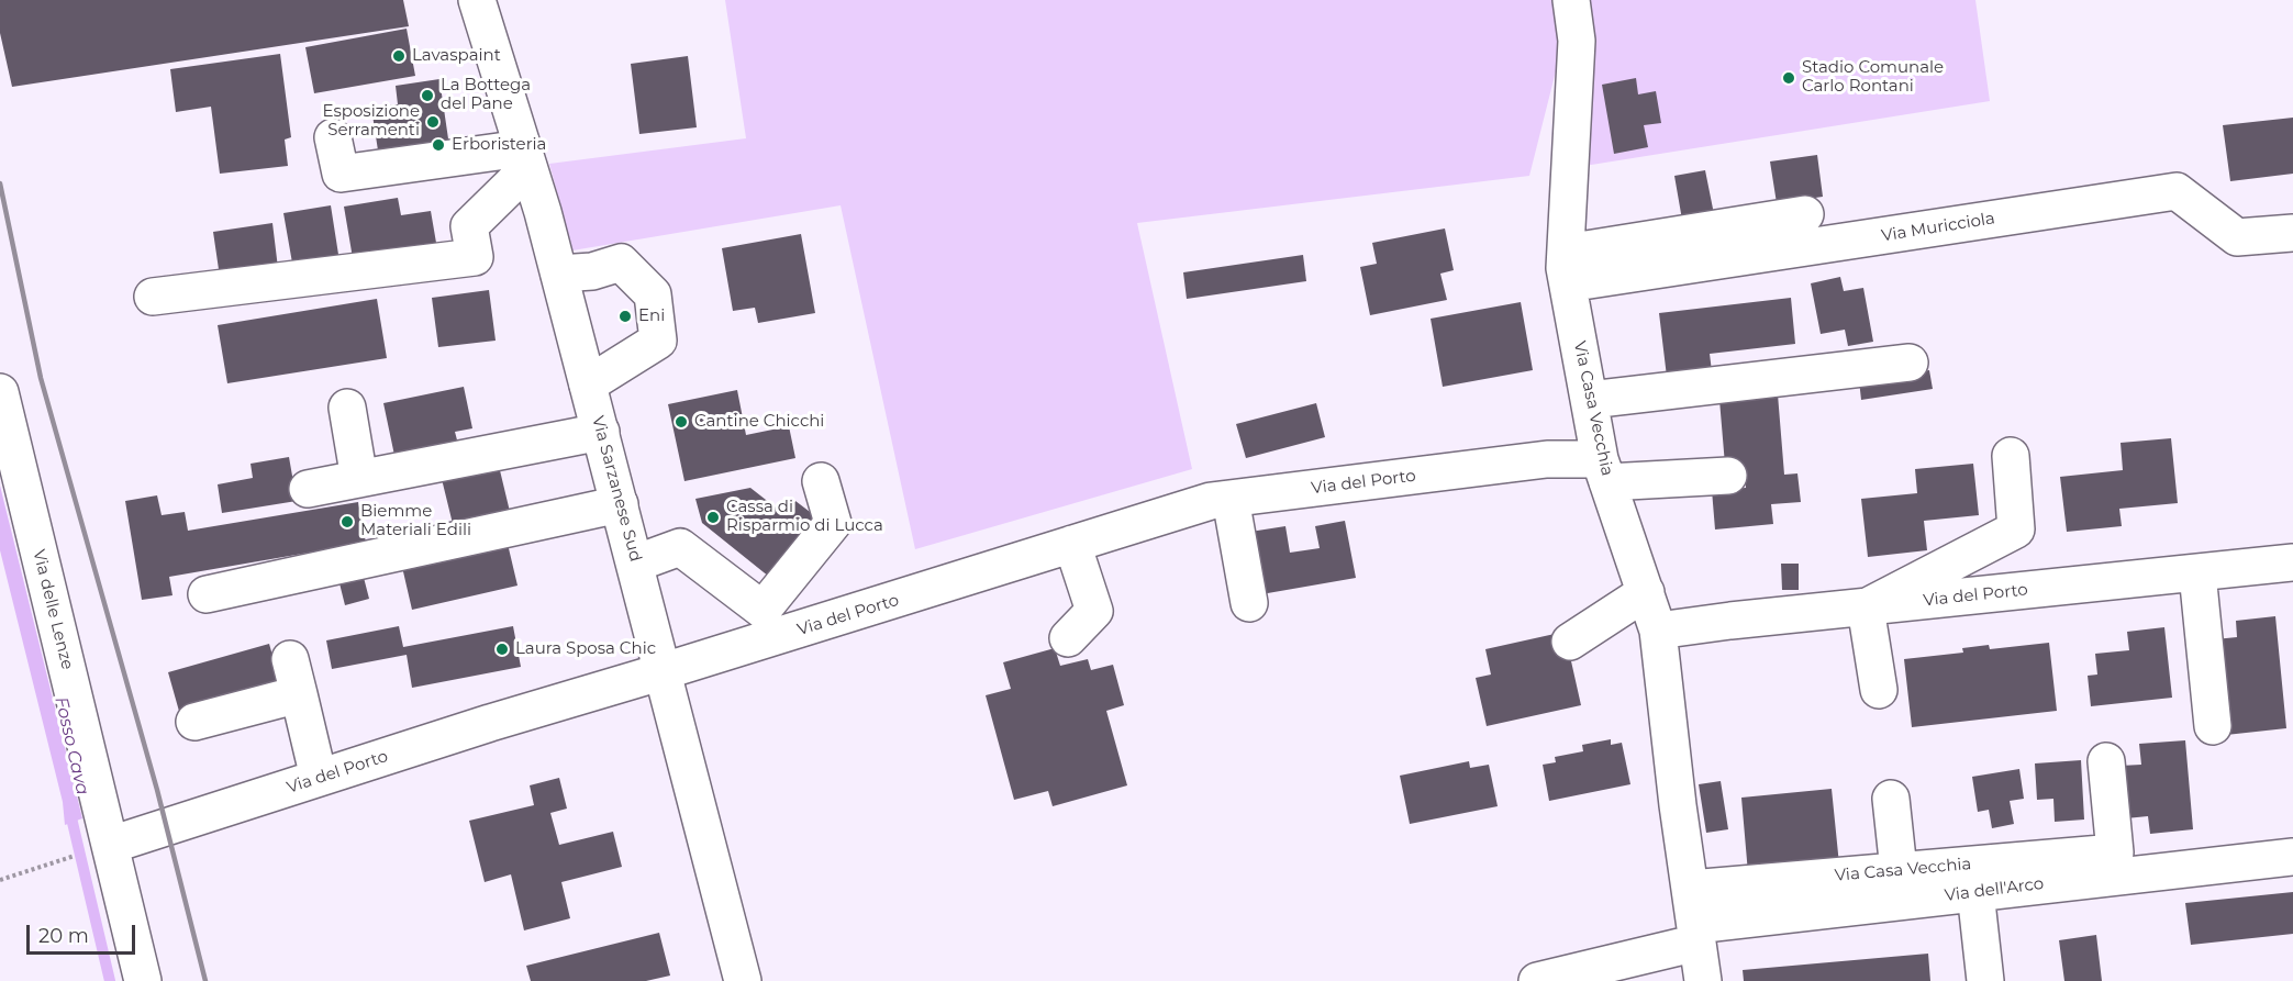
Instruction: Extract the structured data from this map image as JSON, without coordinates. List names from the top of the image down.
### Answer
{
  "streets": {
    "street": [
      "Via Muricciola",
      "Via Casa Vecchia",
      "Via del Porto",
      "Via Sarzanese Sud",
      "Via delle Lenze",
      "Via dell'Arco"
    ]
  },
  "crossings": [
    ["Via Muricciola", "Via Casa Vecchia"],
    ["Via Casa Vecchia", "Via del Porto"],
    ["Via Casa Vecchia", "Via dell'Arco"],
    ["Via del Porto", "Via Sarzanese Sud"],
    ["Via del Porto", "Via delle Lenze"]
  ],
  "water": ["Fosso Cava"],
  "places": [
    "Lavaspaint",
    "Stadio Comunale Carlo Rontani",
    "La Bottega del Pane",
    "Esposizione Serramenti",
    "Erboristeria",
    "Eni",
    "Cantine Chicchi",
    "Cassa di Risparmio di Lucca",
    "Biemme Materiali Edili",
    "Laura Sposa Chic"
  ],
  "scale_bar": "20 m"
}
